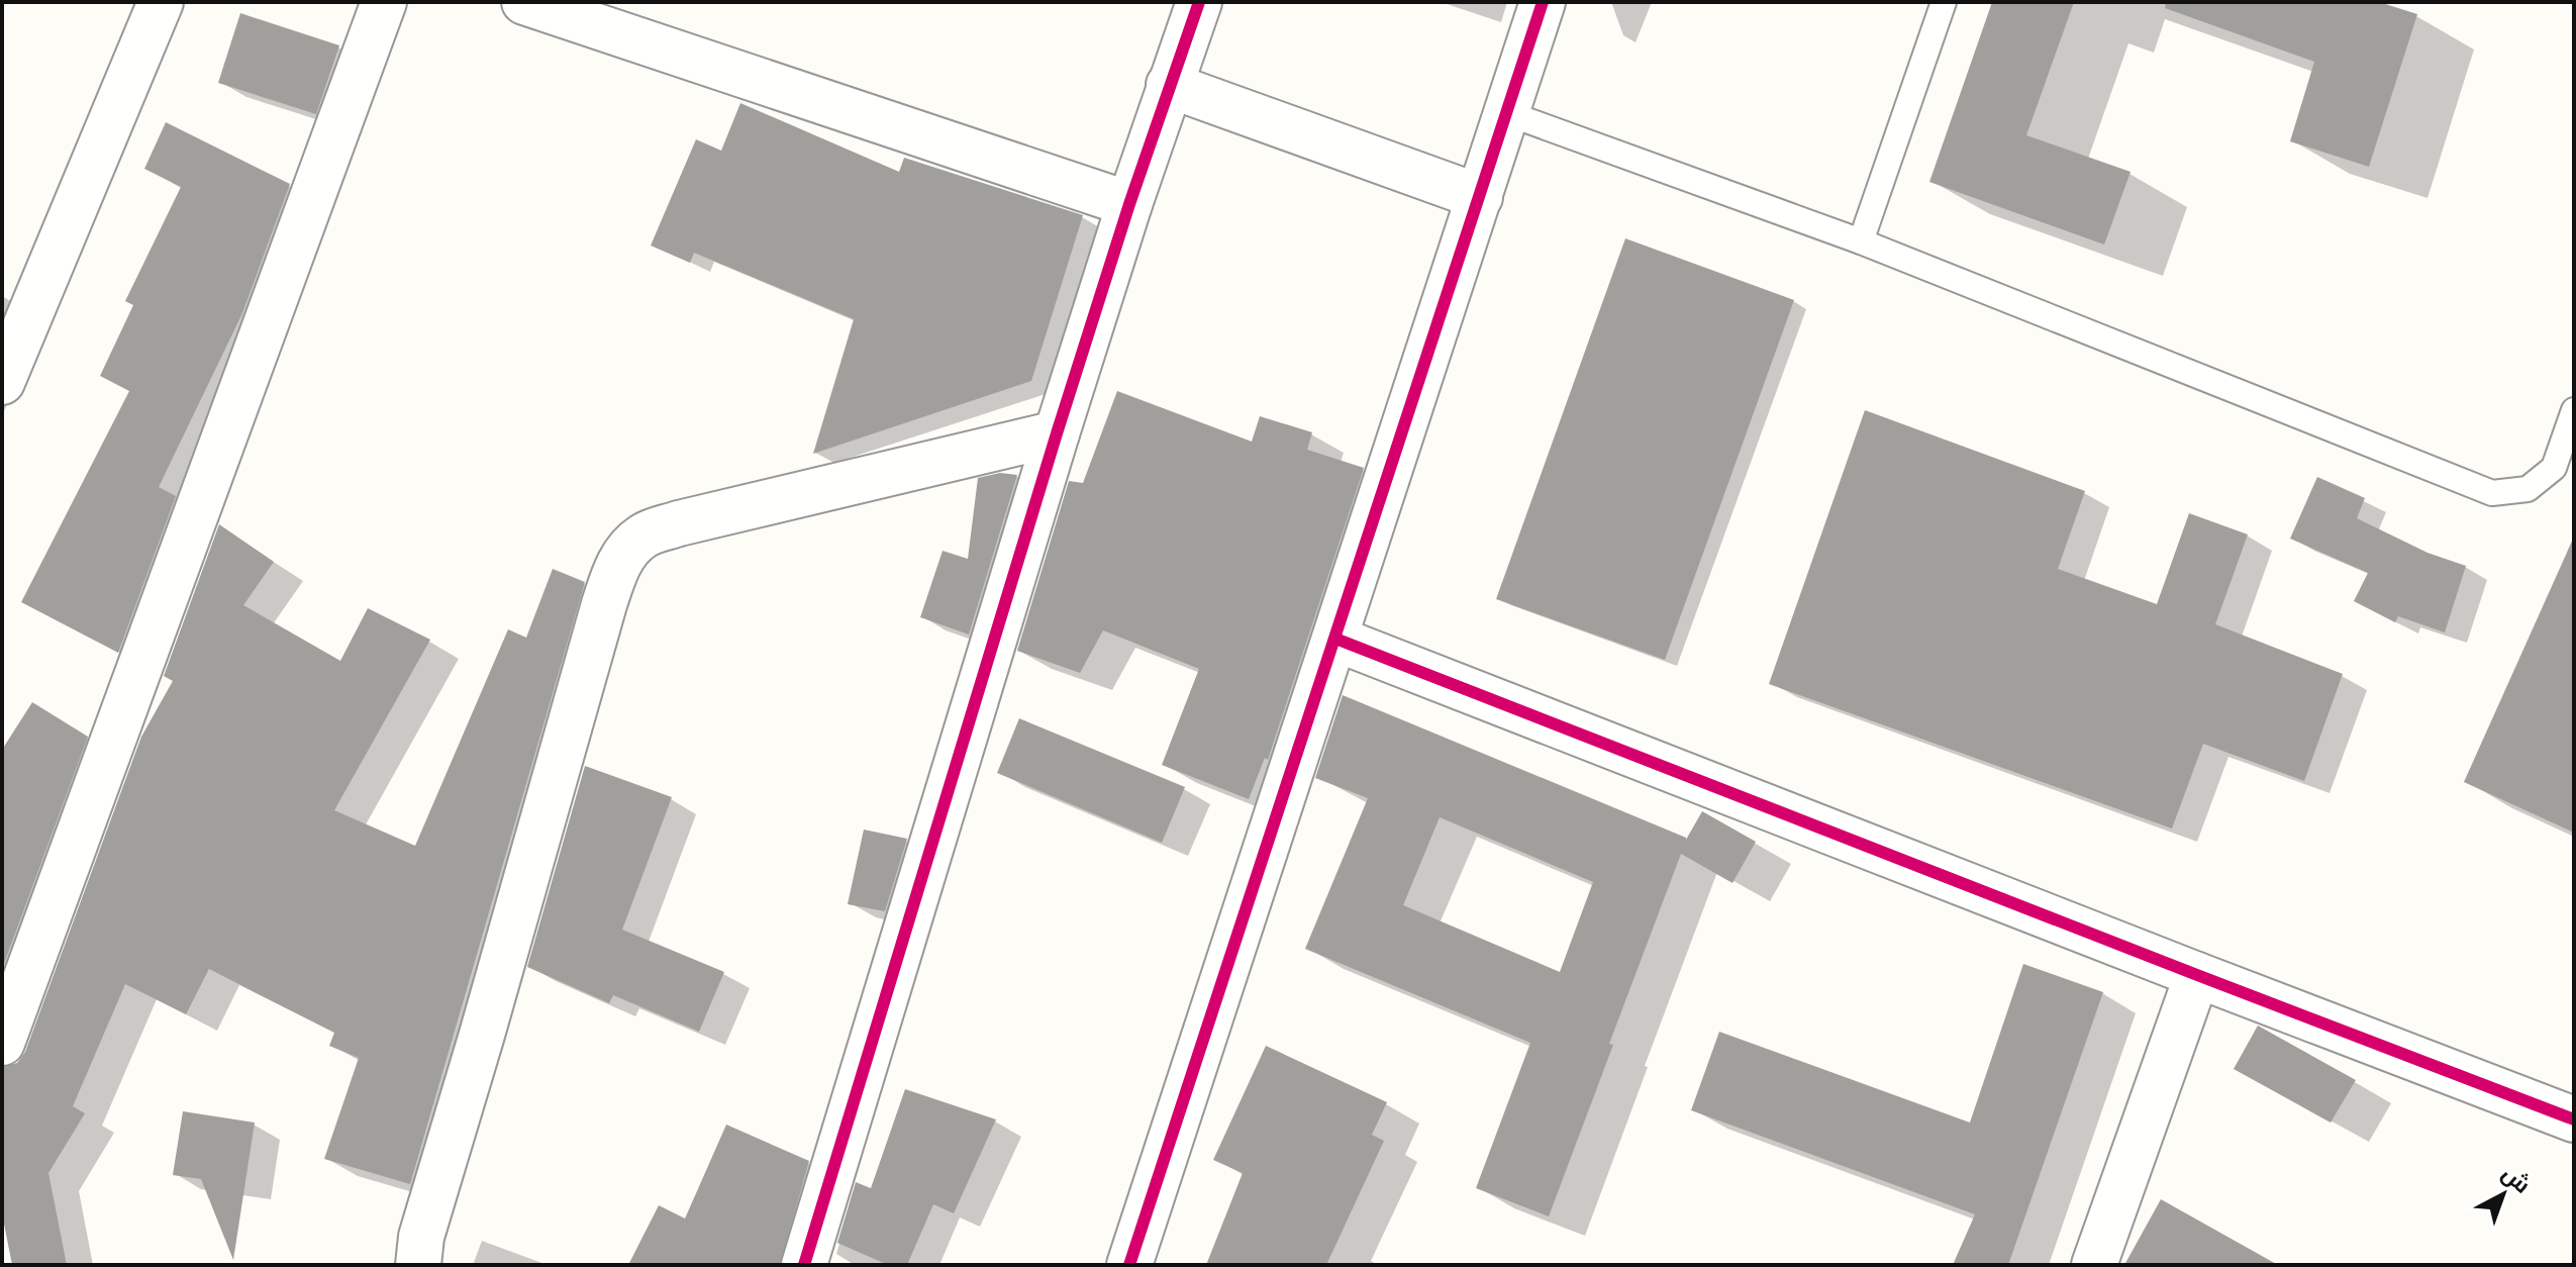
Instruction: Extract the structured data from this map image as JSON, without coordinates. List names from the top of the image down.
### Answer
{
  "north": "top right"
}
